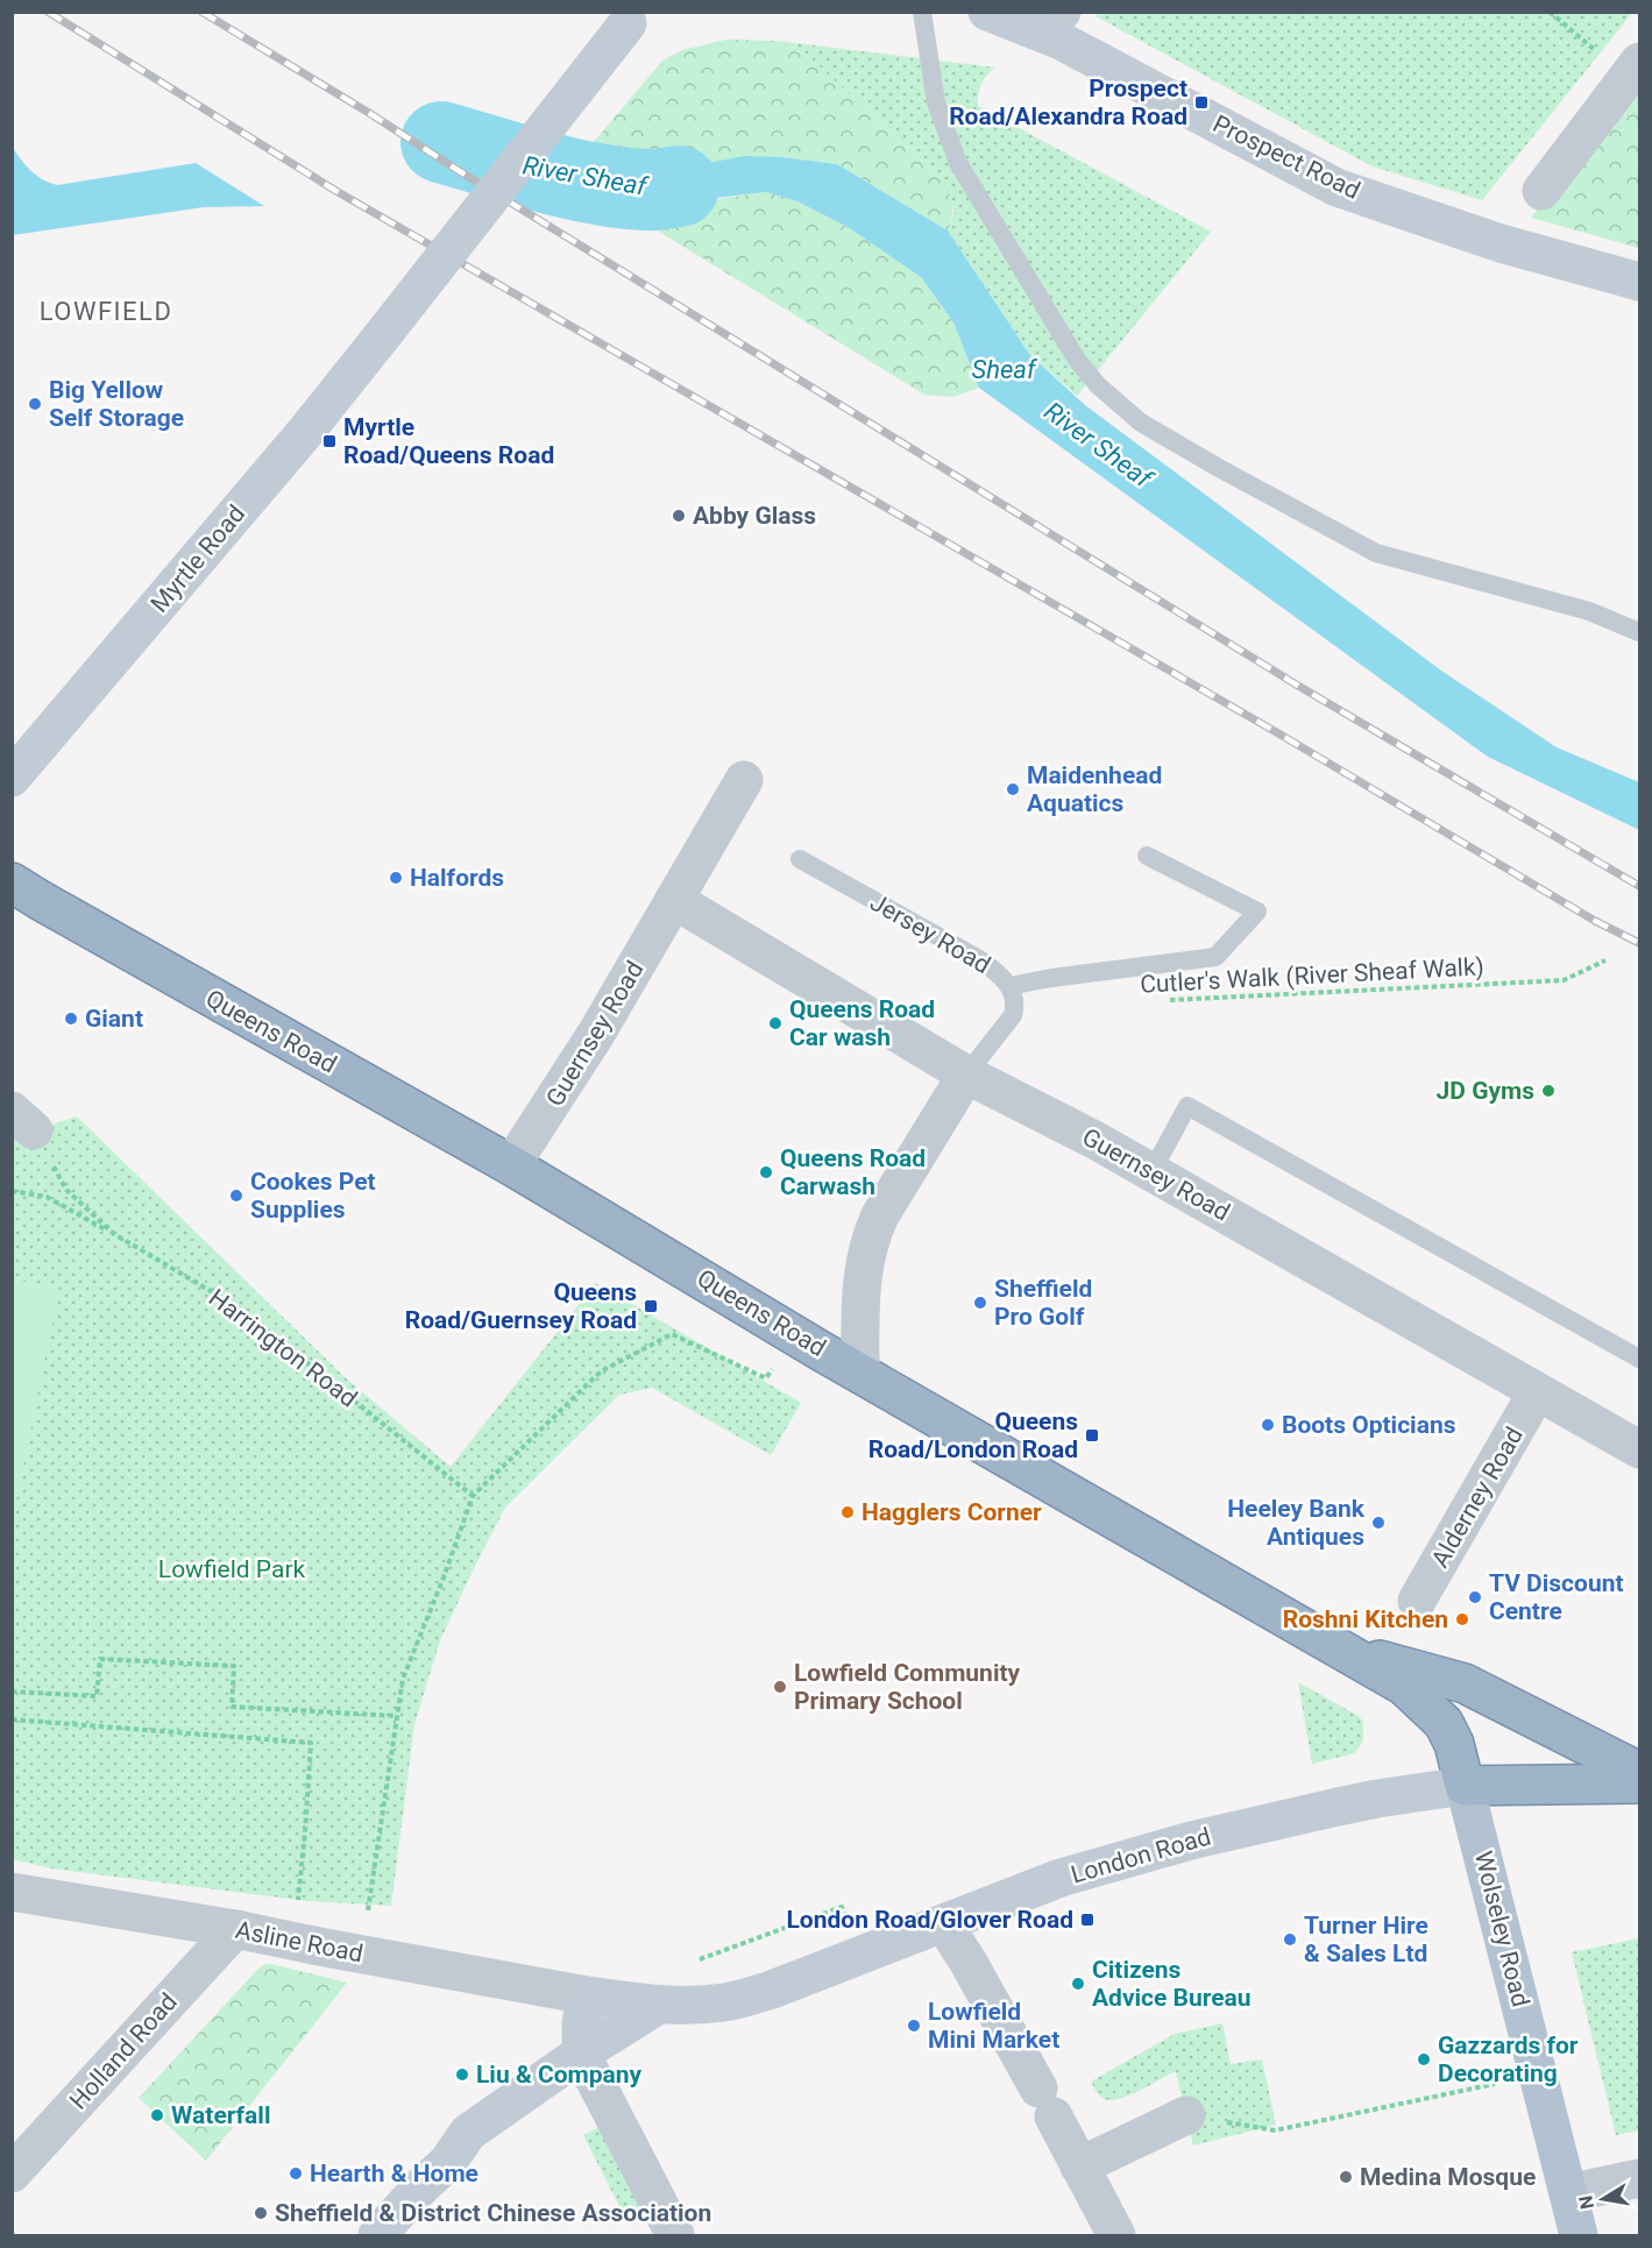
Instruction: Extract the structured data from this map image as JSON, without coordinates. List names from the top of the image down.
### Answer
{
  "streets": {
    "highway": ["Queens Road", "London Road"],
    "main road": ["Prospect Road", "Myrtle Road", "Wolseley Road"],
    "street": [
      "Jersey Road",
      "Guernsey Road",
      "Alderney Road",
      "Asline Road",
      "Holland Road"
    ],
    "path": ["Cutler's Walk (River Sheaf Walk)", "Harrington Road"]
  },
  "crossings": [
    ["Jersey Road", "Queens Road"],
    ["Jersey Road", "Guernsey Road"],
    ["Queens Road", "Guernsey Road"],
    ["Queens Road", "London Road"],
    ["Queens Road", "Wolseley Road"],
    ["Guernsey Road", "Alderney Road"],
    ["London Road", "Wolseley Road"],
    ["London Road", "Asline Road"],
    ["Asline Road", "Holland Road"]
  ],
  "districts": ["LOWFIELD"],
  "water": ["River Sheaf", "Sheaf"],
  "parks": ["Lowfield Park"],
  "places": {
    "transit": [
      "Prospect Road/Alexandra Road",
      "Myrtle Road/Queens Road",
      "Queens Road/Guernsey Road",
      "Queens Road/London Road",
      "London Road/Glover Road"
    ],
    "other": [
      "Big Yellow Self Storage",
      "Abby Glass",
      "Maidenhead Aquatics",
      "Halfords",
      "Giant",
      "Queens Road Car wash",
      "JD Gyms",
      "Queens Road Carwash",
      "Cookes Pet Supplies",
      "Sheffield Pro Golf",
      "Boots Opticians",
      "Hagglers Corner",
      "Heeley Bank Antiques",
      "TV Discount Centre",
      "Roshni Kitchen",
      "Lowfield Community Primary School",
      "Turner Hire & Sales Ltd",
      "Citizens Advice Bureau",
      "Lowfield Mini Market",
      "Gazzards for Decorating",
      "Liu & Company",
      "Waterfall",
      "Hearth & Home",
      "Medina Mosque",
      "Sheffield & District Chinese Association"
    ]
  },
  "north": "left"
}
